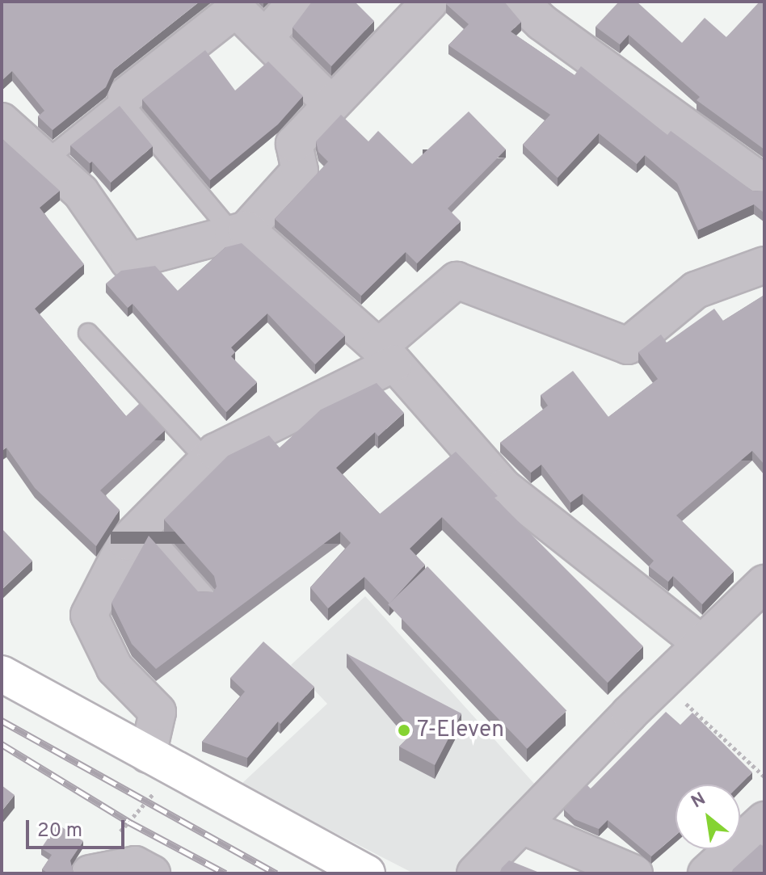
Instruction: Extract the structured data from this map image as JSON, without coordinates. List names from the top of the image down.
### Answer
{
  "places": ["7-Eleven"],
  "scale_bar": "20 m",
  "north": "top left"
}
